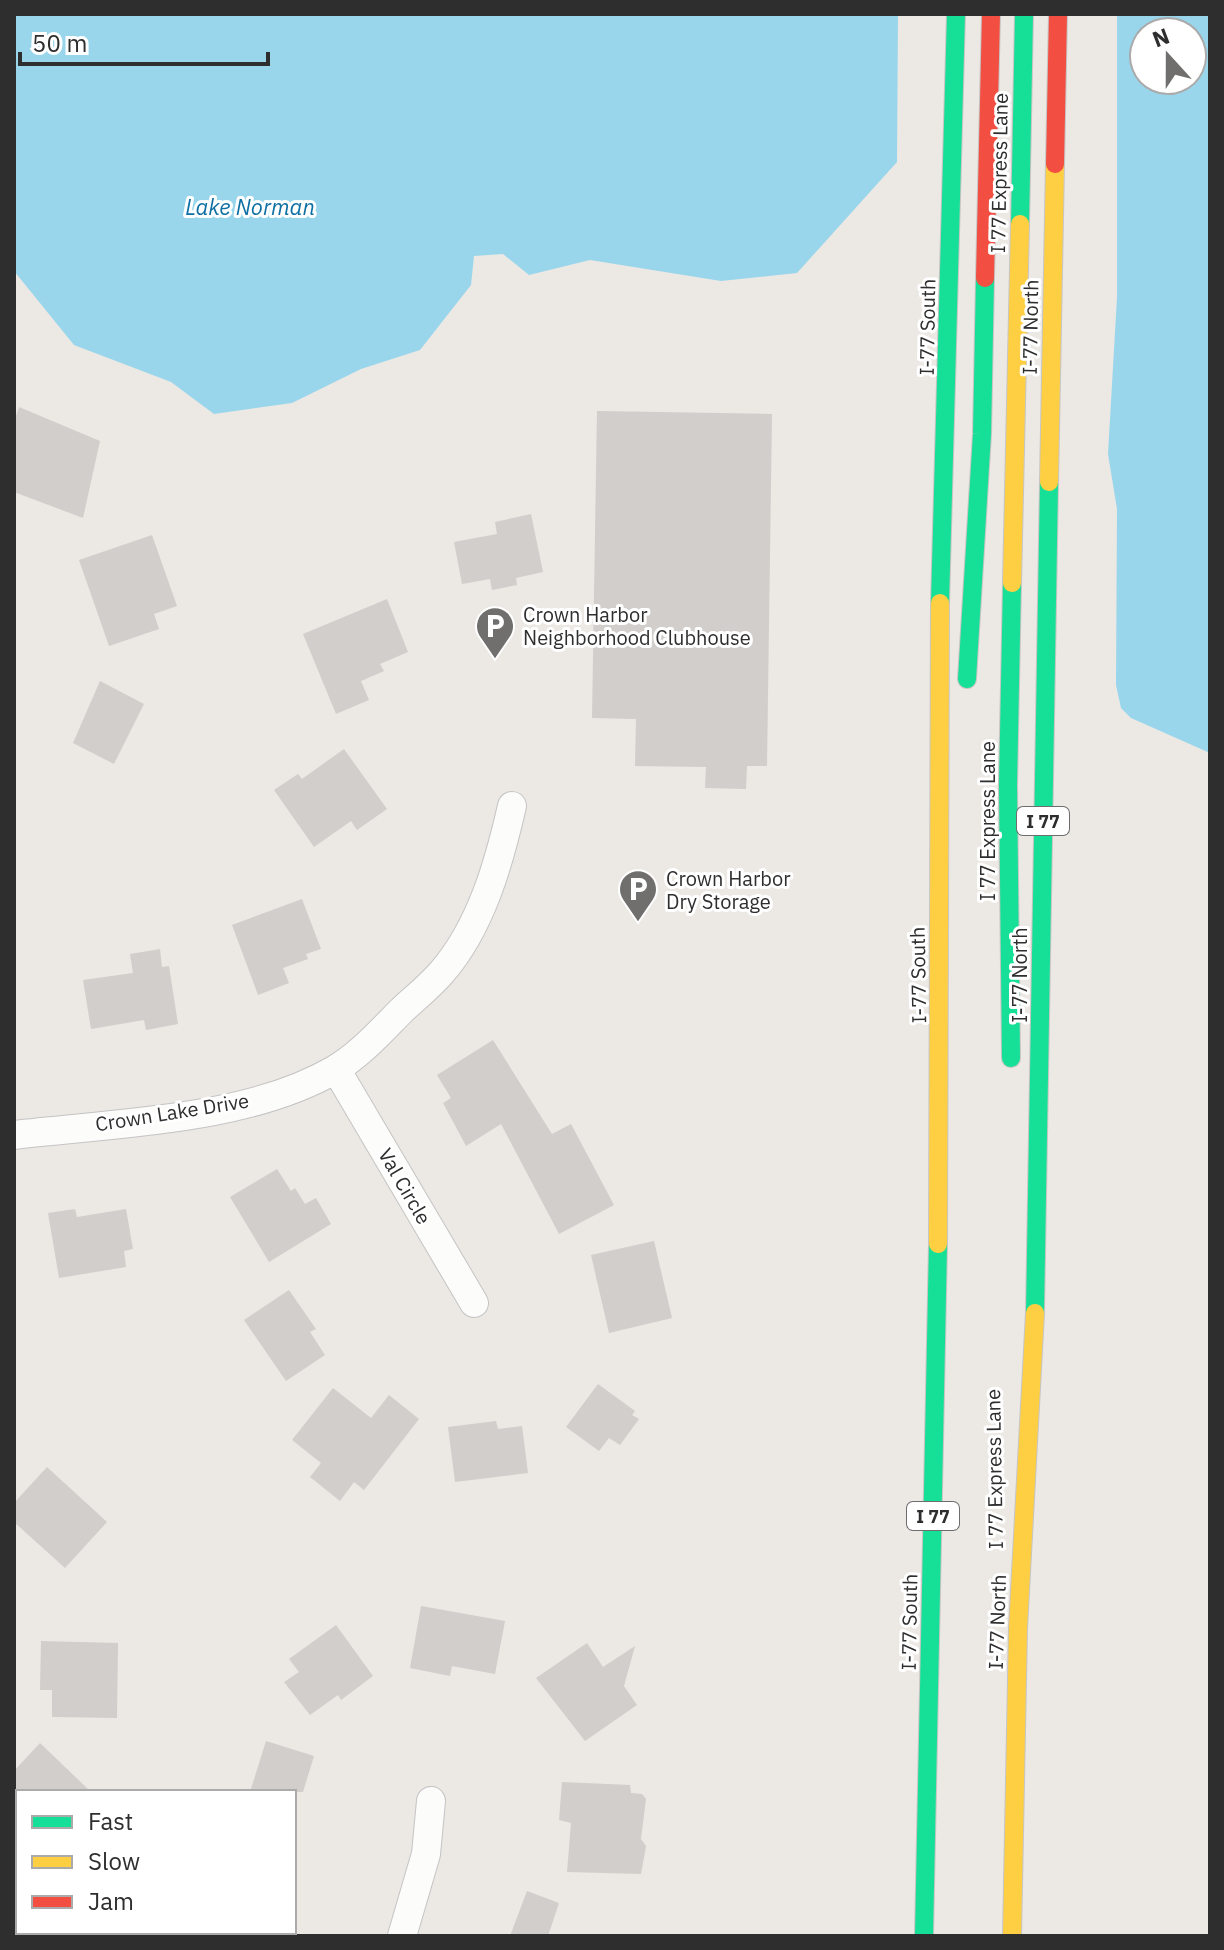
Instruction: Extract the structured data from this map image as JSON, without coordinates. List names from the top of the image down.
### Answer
{
  "streets": {
    "highway": [
      "I 77 Express Lane",
      "I-77 South",
      "I-77 North",
      "I 77"
    ],
    "street": ["Crown Lake Drive", "Val Circle"]
  },
  "crossings": [
    ["I 77 Express Lane", "I-77 South"],
    ["I 77 Express Lane", "I-77 North"],
    ["Crown Lake Drive", "Val Circle"]
  ],
  "water": ["Lake Norman"],
  "places": {
    "parking": ["Crown Harbor Neighborhood Clubhouse", "Crown Harbor Dry Storage"]
  },
  "legend": ["Fast", "Slow", "Jam"],
  "scale_bar": "50 m",
  "north": "top"
}
